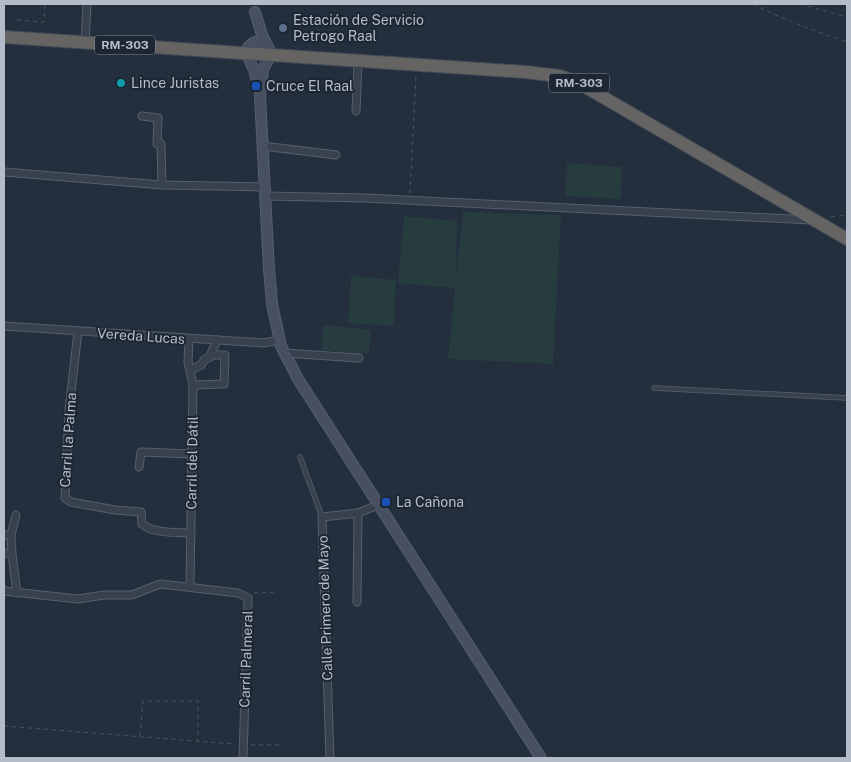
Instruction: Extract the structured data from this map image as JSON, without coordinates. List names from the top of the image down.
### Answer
{
  "streets": {
    "highway": ["RM-303"],
    "street": [
      "Vereda Lucas",
      "Carril la Palma",
      "Carril del Dátil",
      "Calle Primero de Mayo",
      "Carril Palmeral"
    ]
  },
  "crossings": [
    ["Vereda Lucas", "Carril la Palma"],
    ["Vereda Lucas", "Carril del Dátil"],
    ["Carril la Palma", "Carril del Dátil"],
    ["Carril del Dátil", "Carril Palmeral"]
  ],
  "places": {
    "other": ["Estación de Servicio Petrogo Raal", "Lince Juristas"],
    "transit": ["Cruce El Raal", "La Cañona"]
  }
}
